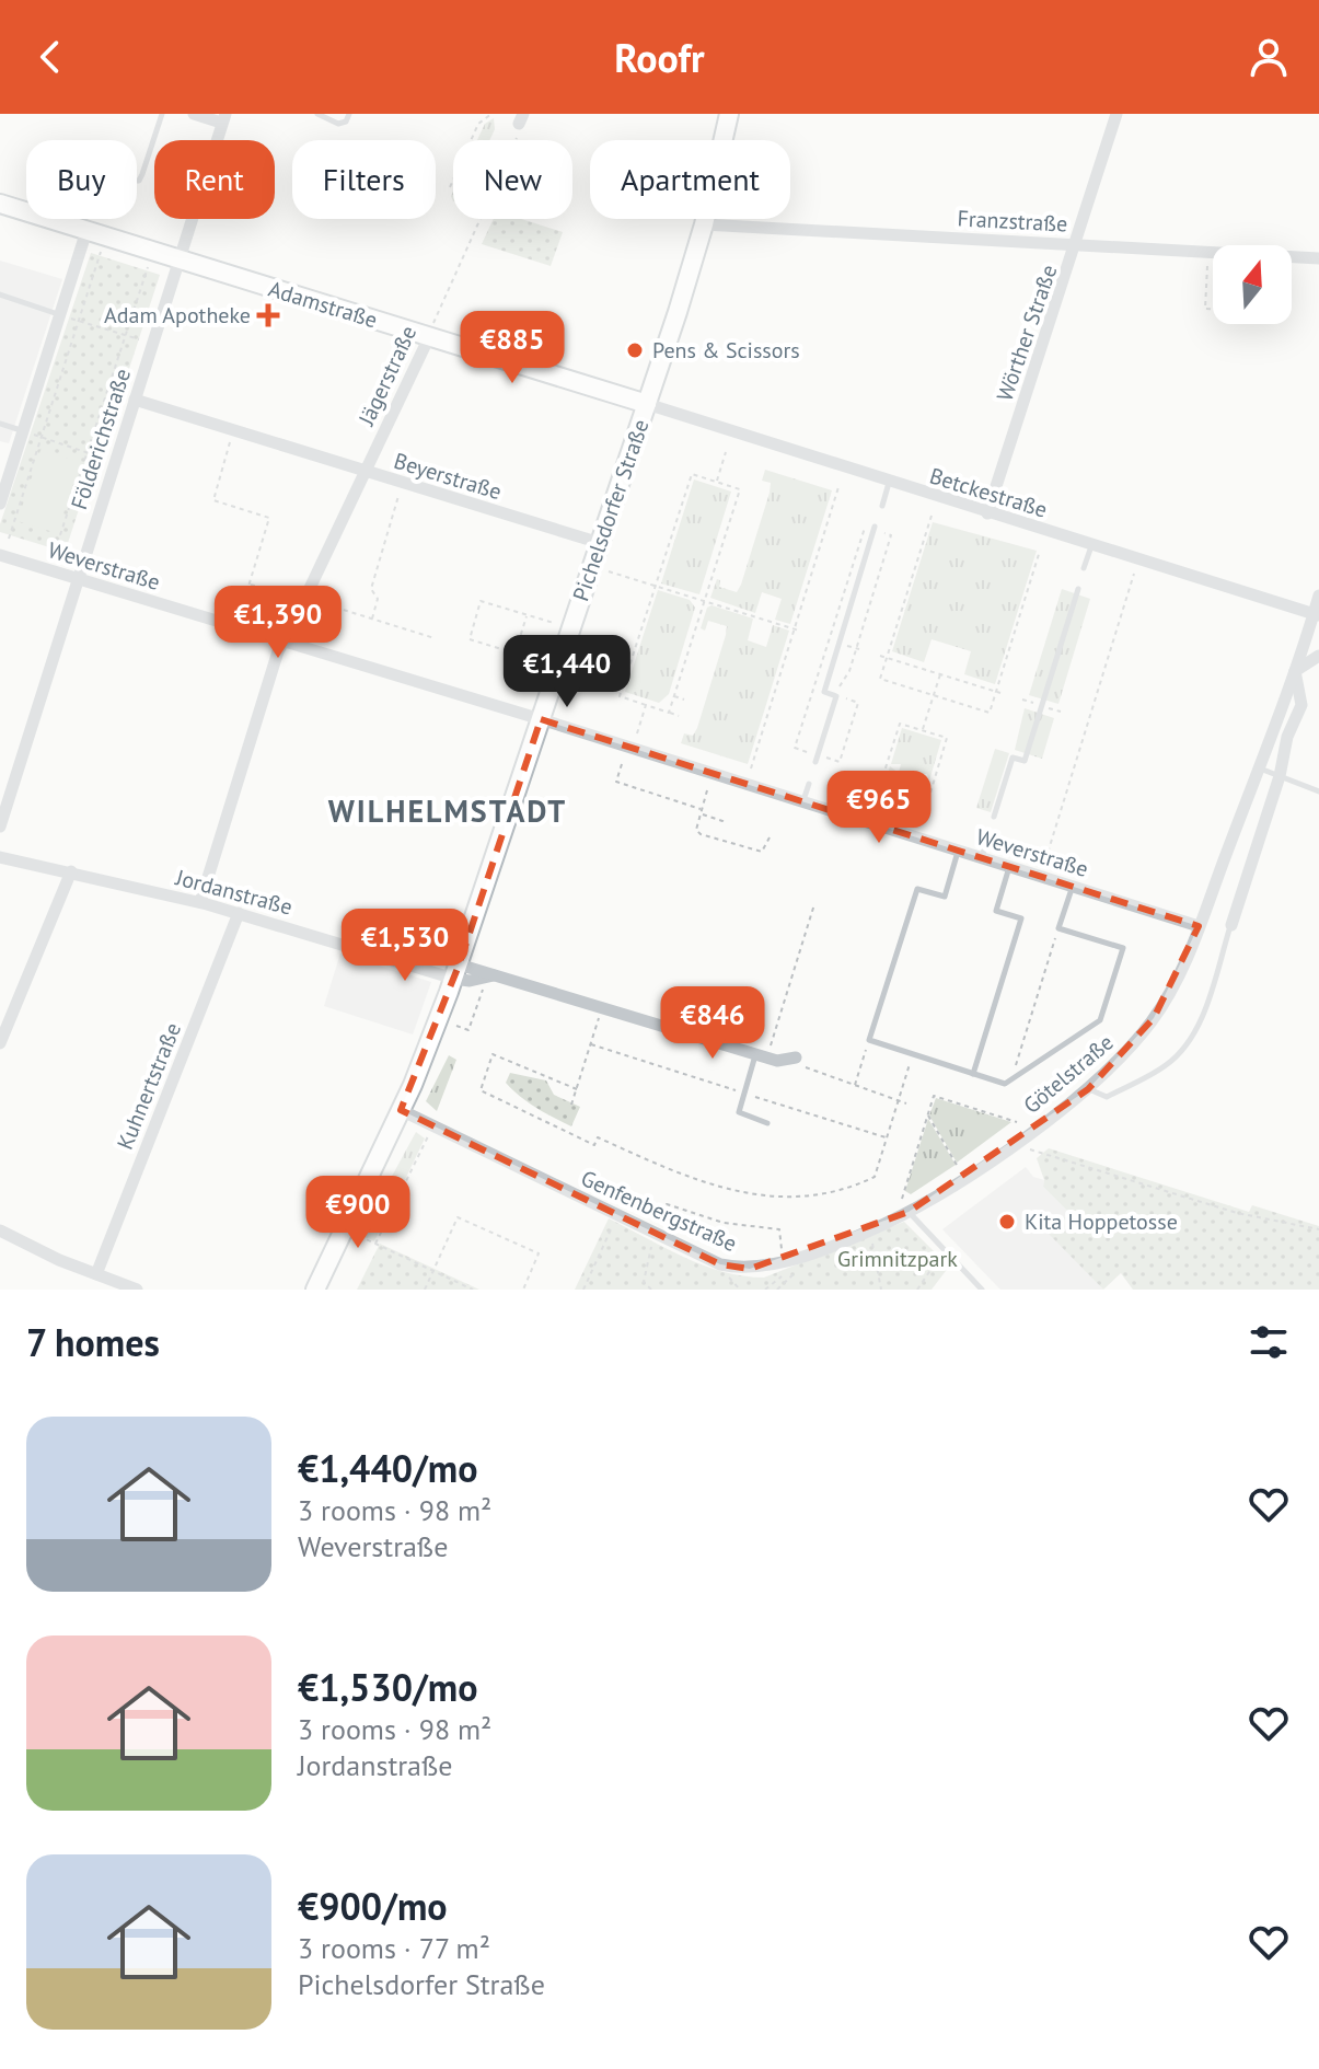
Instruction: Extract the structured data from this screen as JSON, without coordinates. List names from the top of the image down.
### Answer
{
  "streets": {
    "street": [
      "Franzstraße",
      "Adamstraße",
      "Wörther Straße",
      "Jägerstraße",
      "Földerichstraße",
      "Beyerstraße",
      "Betckestraße",
      "Pichelsdorfer Straße",
      "Weverstraße",
      "Jordanstraße",
      "Götelstraße",
      "Kuhnertstraße",
      "Genfenbergstraße"
    ]
  },
  "crossings": [
    ["Franzstraße", "Wörther Straße"],
    ["Franzstraße", "Pichelsdorfer Straße"],
    ["Adamstraße", "Jägerstraße"],
    ["Adamstraße", "Földerichstraße"],
    ["Adamstraße", "Betckestraße"],
    ["Adamstraße", "Pichelsdorfer Straße"],
    ["Wörther Straße", "Betckestraße"],
    ["Jägerstraße", "Beyerstraße"],
    ["Földerichstraße", "Beyerstraße"],
    ["Földerichstraße", "Weverstraße"],
    ["Beyerstraße", "Pichelsdorfer Straße"],
    ["Betckestraße", "Pichelsdorfer Straße"],
    ["Betckestraße", "Götelstraße"],
    ["Pichelsdorfer Straße", "Weverstraße"],
    ["Pichelsdorfer Straße", "Jordanstraße"],
    ["Pichelsdorfer Straße", "Genfenbergstraße"],
    ["Weverstraße", "Götelstraße"],
    ["Jordanstraße", "Kuhnertstraße"],
    ["Götelstraße", "Genfenbergstraße"]
  ],
  "districts": ["WILHELMSTADT"],
  "parks": ["Grimnitzpark"],
  "places": {
    "health": ["Adam Apotheke"],
    "other": ["Pens & Scissors", "Kita Hoppetosse"]
  },
  "north": "top",
  "page": {
    "header": "Roofr",
    "chip": [
      "Buy",
      "Rent",
      "Filters",
      "New",
      "Apartment"
    ],
    "price": [
      "€885",
      "€1,390",
      "€1,440",
      "€965",
      "€1,530",
      "€846",
      "€900"
    ],
    "heading": "7 homes",
    "list": [
      {
        "name": "€1,440/mo",
        "note": "3 rooms · 98 m² · Weverstraße"
      },
      {
        "name": "€1,530/mo",
        "note": "3 rooms · 98 m² · Jordanstraße"
      },
      {
        "name": "€900/mo",
        "note": "3 rooms · 77 m² · Pichelsdorfer Straße"
      }
    ]
  }
}
